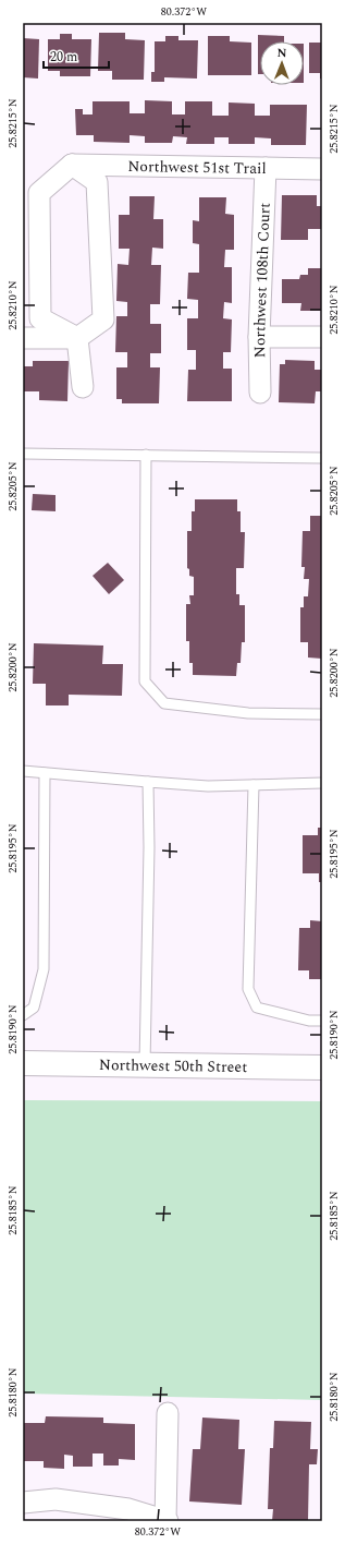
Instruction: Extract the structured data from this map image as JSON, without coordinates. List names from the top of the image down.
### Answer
{
  "streets": {
    "street": ["Northwest 51st Trail", "Northwest 108th Court", "Northwest 50th Street"]
  },
  "crossings": [
    ["Northwest 51st Trail", "Northwest 108th Court"]
  ],
  "scale_bar": "20 m",
  "north": "top",
  "coordinates": [
    "80.372°W",
    "25.8215°N",
    "25.8210°N",
    "25.8205°N",
    "25.8200°N",
    "25.8195°N",
    "25.8190°N",
    "25.8185°N",
    "25.8180°N"
  ]
}
